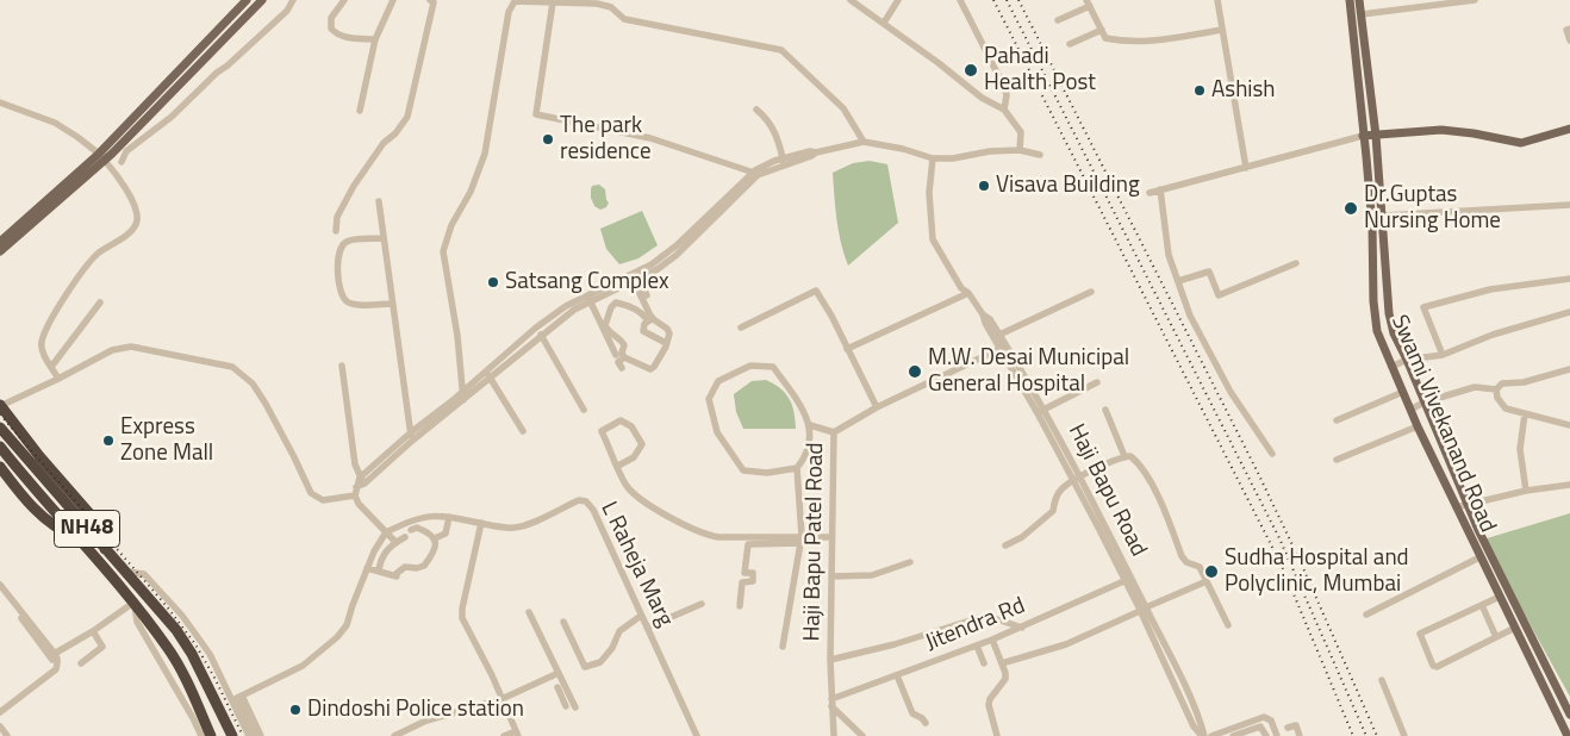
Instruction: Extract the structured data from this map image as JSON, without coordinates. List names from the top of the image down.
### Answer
{
  "streets": {
    "highway": ["NH48"],
    "main road": ["Swami Vivekanand Road"],
    "street": [
      "Haji Bapu Road",
      "Haji Bapu Patel Road",
      "L Raheja Marg",
      "Jitendra Rd"
    ]
  },
  "crossings": [
    ["Haji Bapu Road", "Haji Bapu Patel Road"],
    ["Haji Bapu Road", "Jitendra Rd"],
    ["Haji Bapu Patel Road", "Jitendra Rd"]
  ],
  "places": [
    "Pahadi Health Post",
    "Ashish",
    "The park residence",
    "Visava Building",
    "Dr.Guptas Nursing Home",
    "Satsang Complex",
    "M.W. Desai Municipal General Hospital",
    "Express Zone Mall",
    "Sudha Hospital and Polyclinic, Mumbai",
    "Dindoshi Police station"
  ]
}
